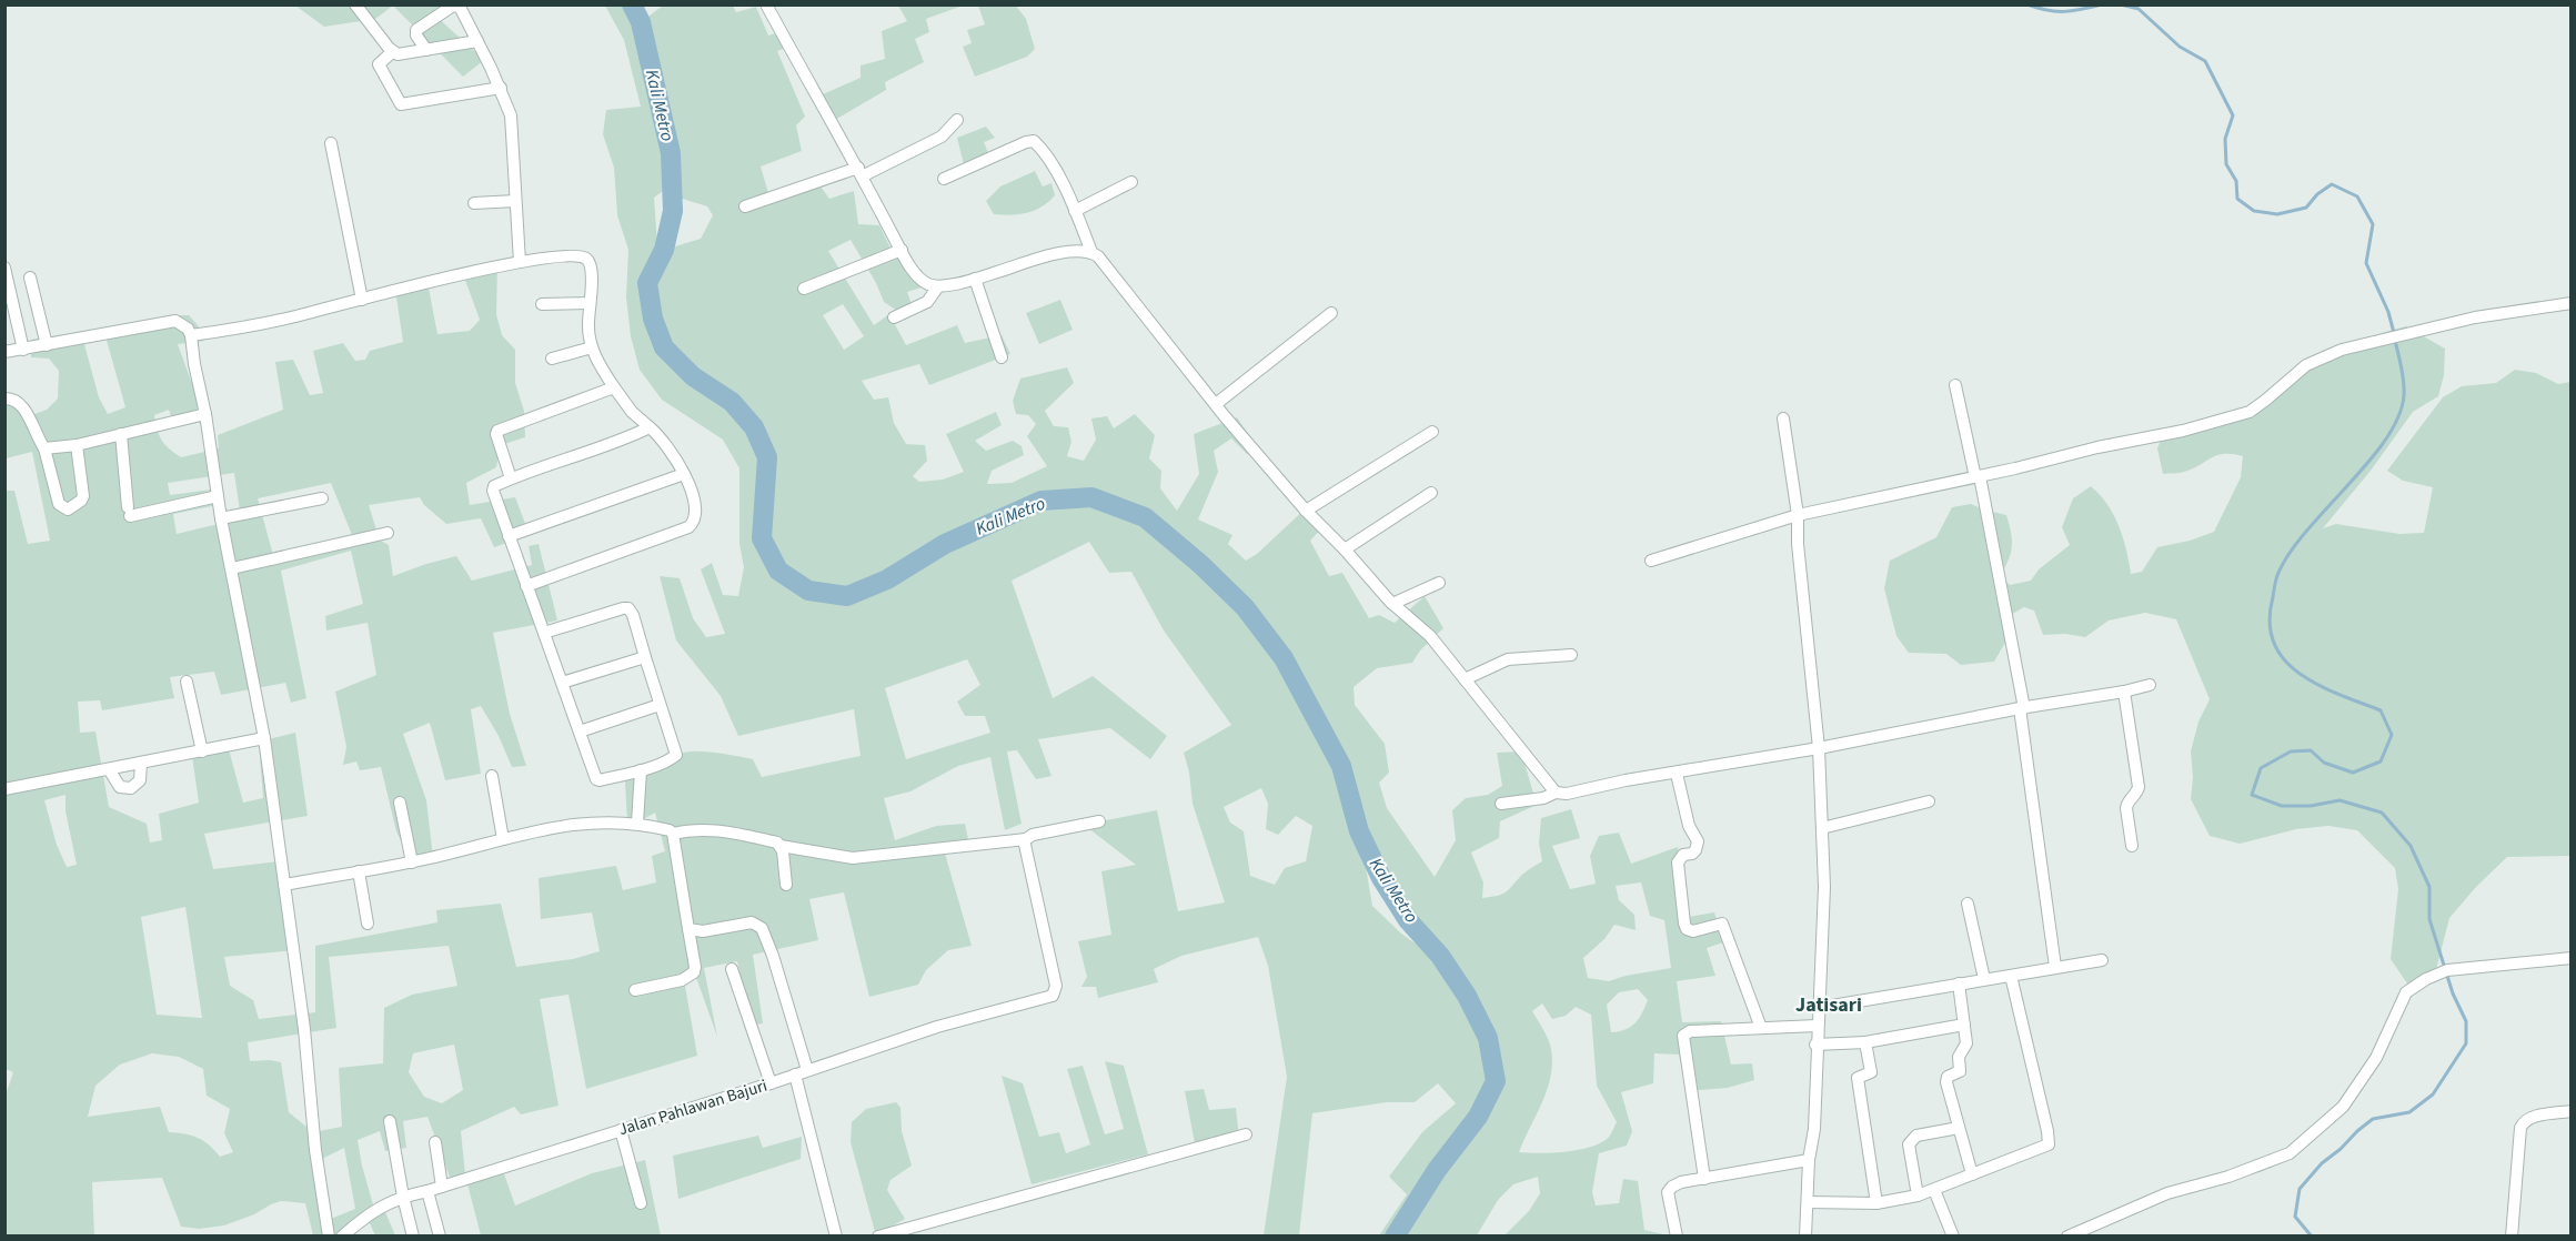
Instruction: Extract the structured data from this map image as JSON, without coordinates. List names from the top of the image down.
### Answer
{
  "streets": {
    "street": ["Jalan Pahlawan Bajuri"]
  },
  "districts": ["Jatisari"],
  "water": ["Kali Metro"]
}
